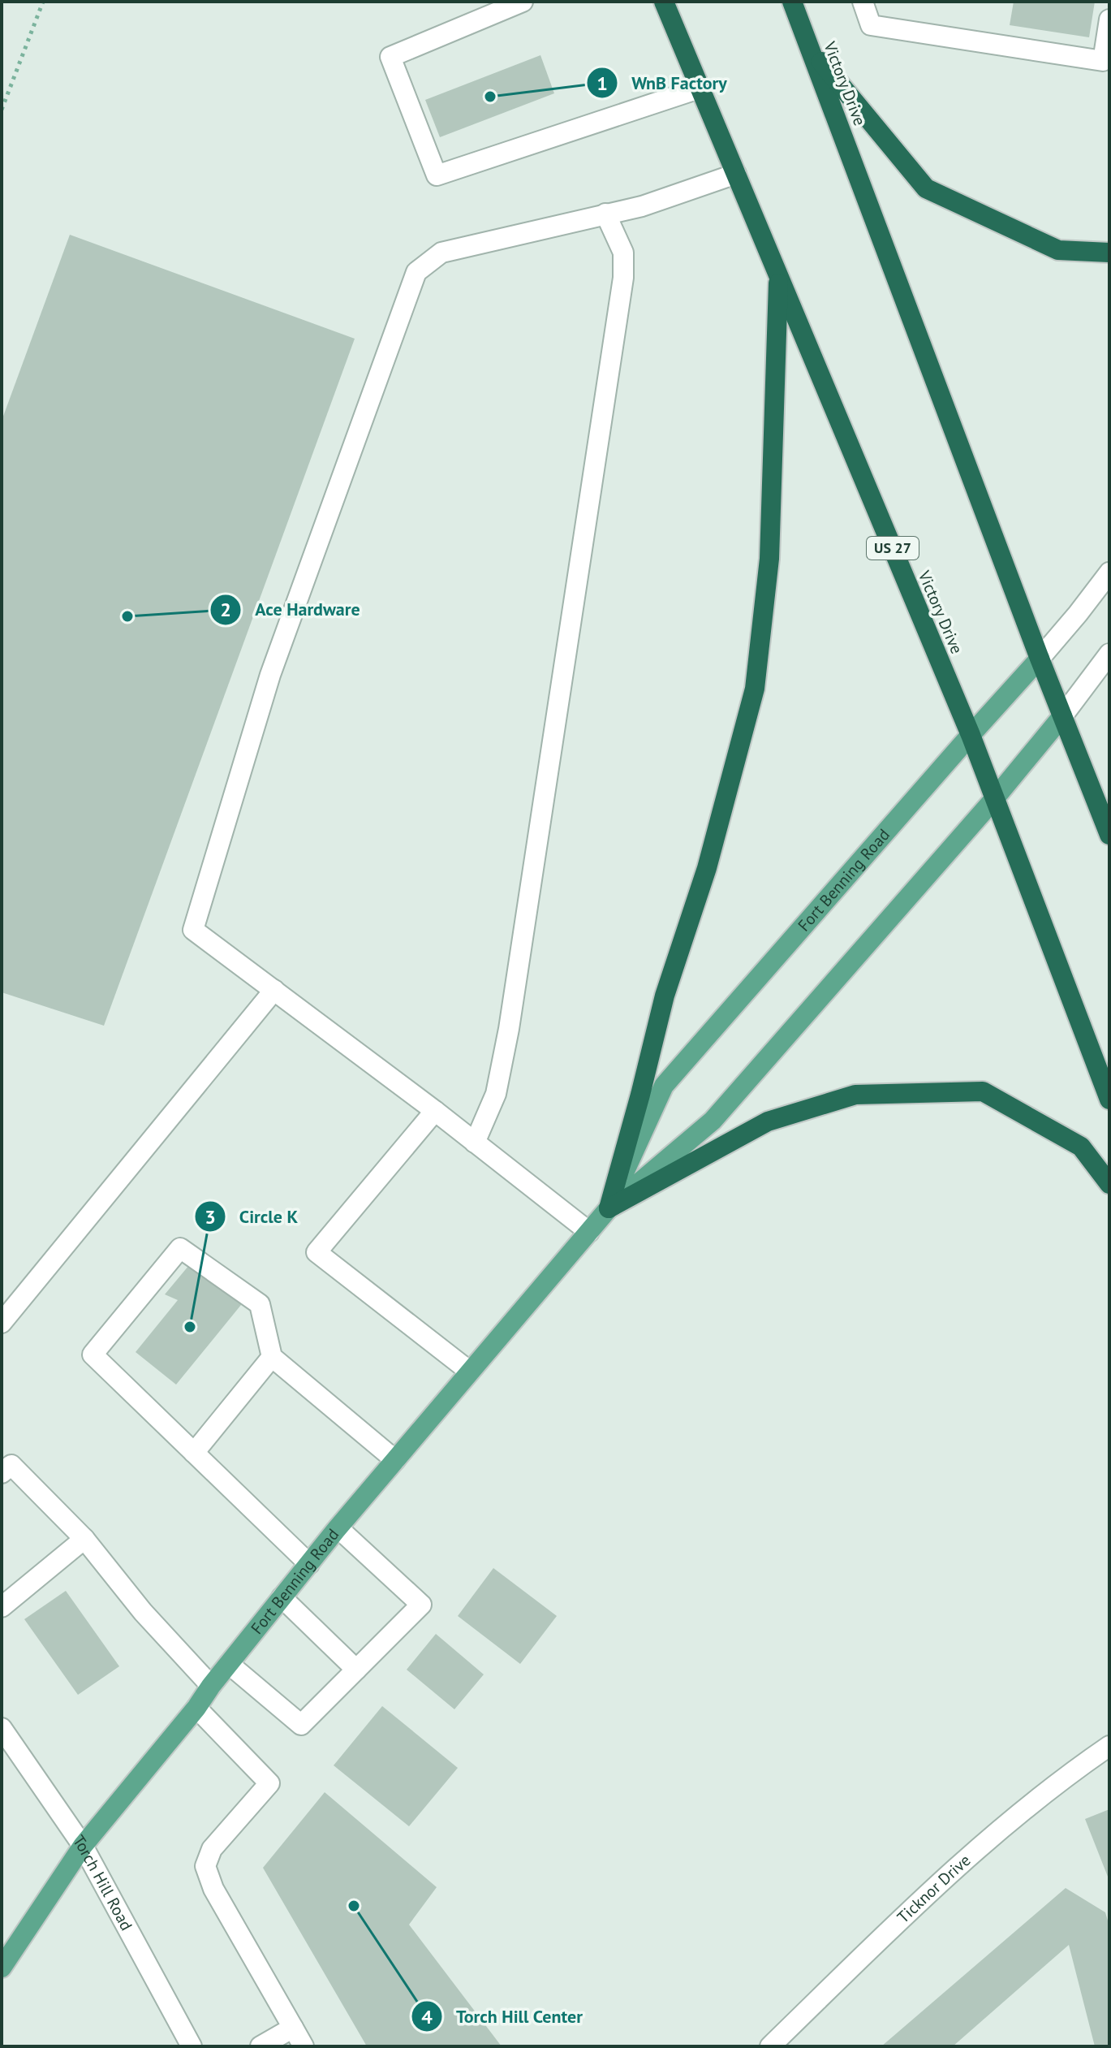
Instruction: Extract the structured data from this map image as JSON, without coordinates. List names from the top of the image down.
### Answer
{
  "streets": {
    "highway": ["Victory Drive", "US 27"],
    "main road": ["Fort Benning Road"],
    "street": ["Torch Hill Road", "Ticknor Drive"]
  },
  "crossings": [
    ["Victory Drive", "Fort Benning Road"],
    ["Fort Benning Road", "Torch Hill Road"]
  ],
  "places": [
    "WnB Factory",
    "Ace Hardware",
    "Circle K",
    "Torch Hill Center"
  ]
}
